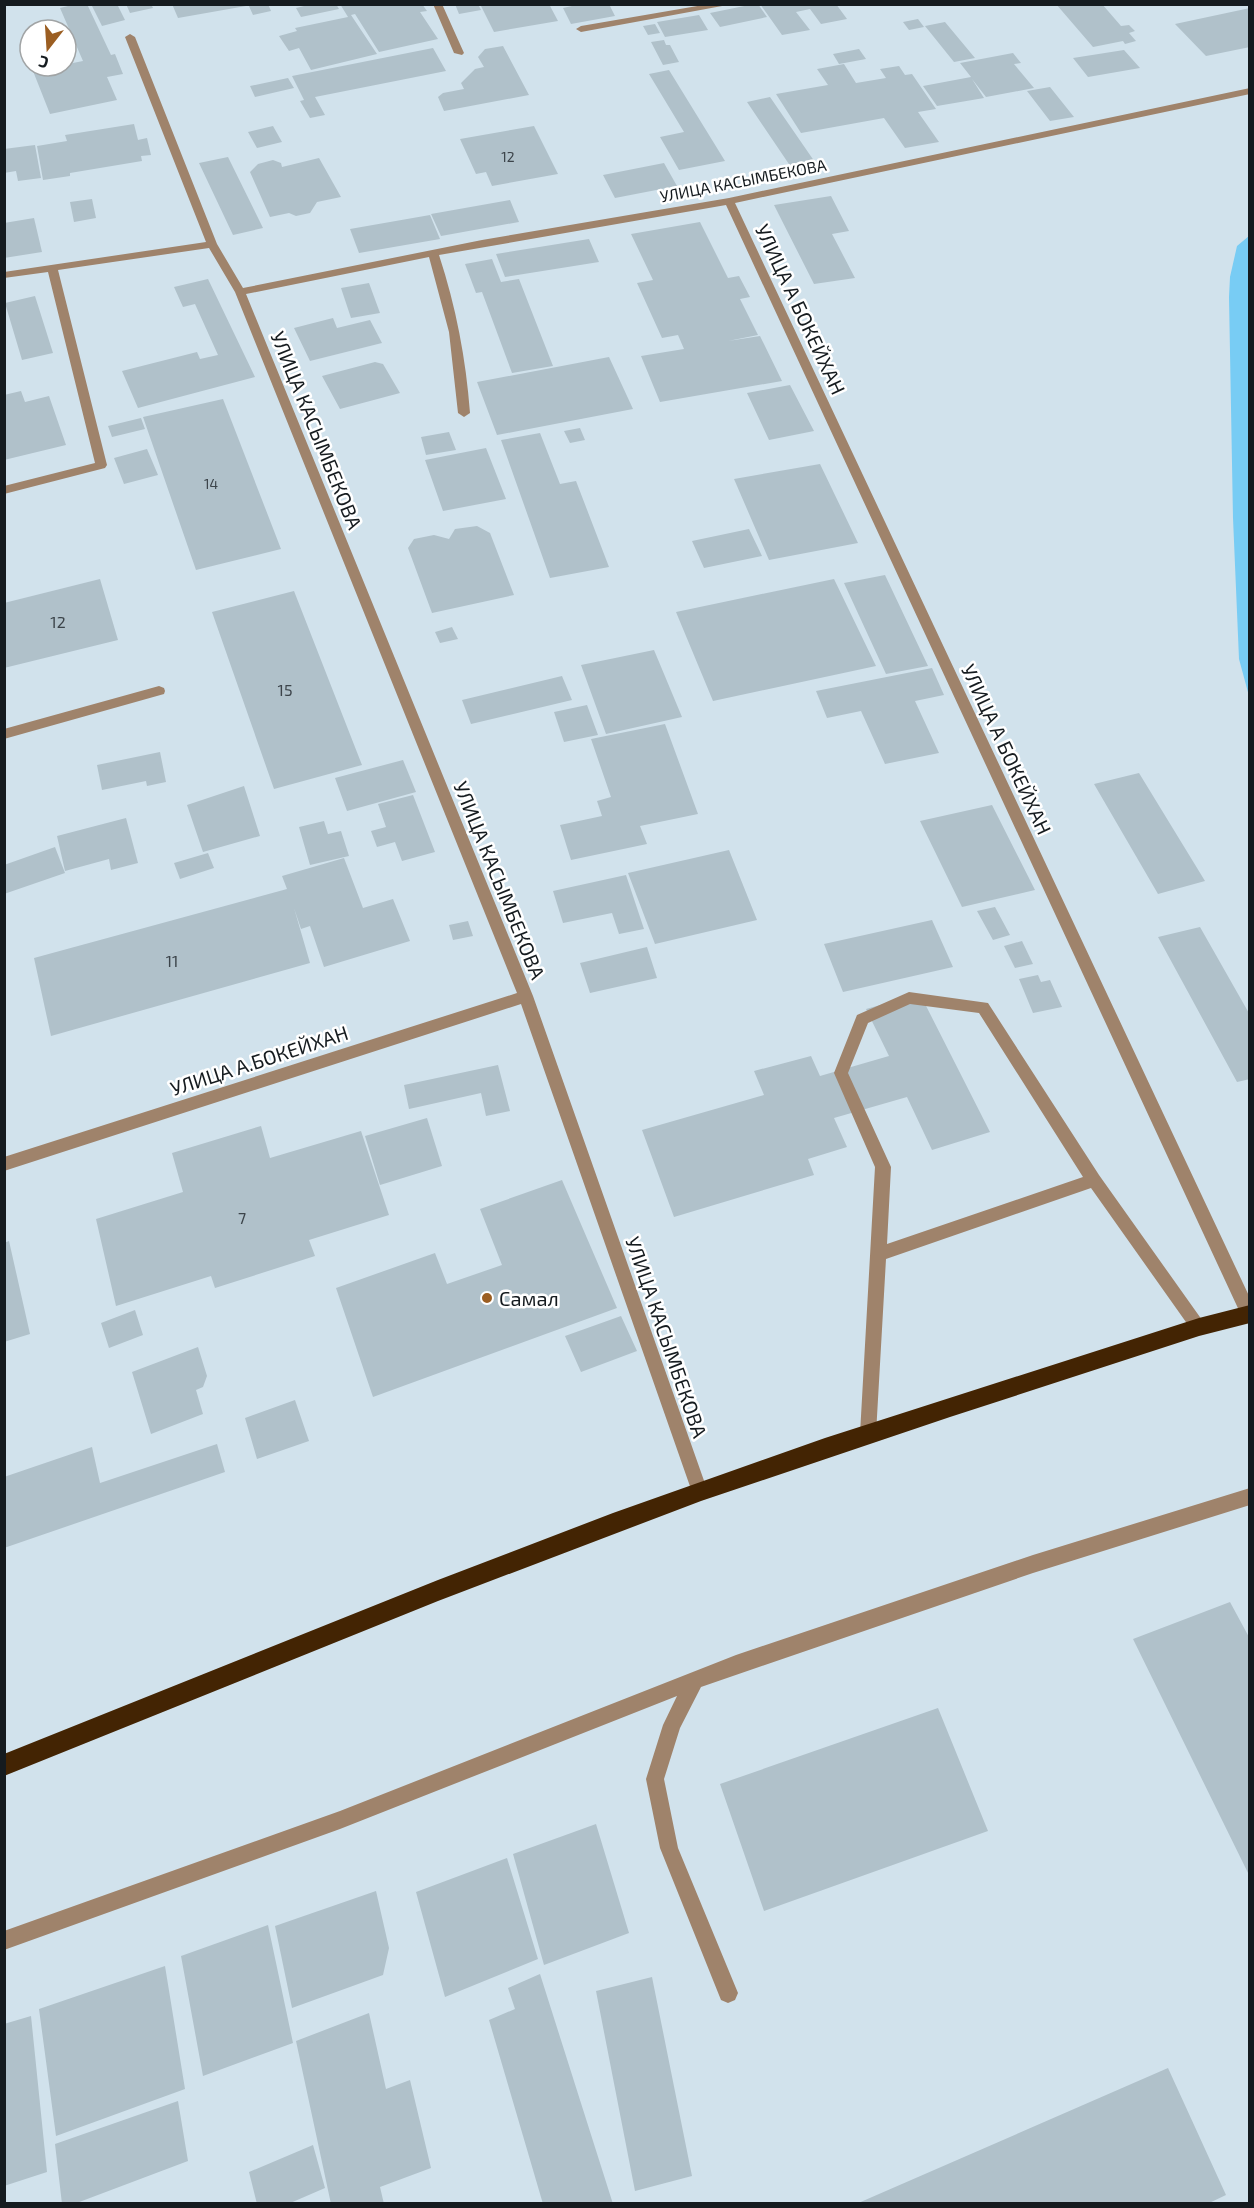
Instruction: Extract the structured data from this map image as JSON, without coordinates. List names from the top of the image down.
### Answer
{
  "streets": {
    "street": ["УЛИЦА КАСЫМБЕКОВА", "УЛИЦА А БОКЕЙХАН", "УЛИЦА А.БОКЕЙХАН"]
  },
  "crossings": [
    ["УЛИЦА КАСЫМБЕКОВА", "УЛИЦА А БОКЕЙХАН"],
    ["УЛИЦА КАСЫМБЕКОВА", "УЛИЦА А.БОКЕЙХАН"]
  ],
  "places": ["Самал"],
  "house_numbers": [
    "12",
    "14",
    "12",
    "15",
    "11",
    "7"
  ],
  "north": "bottom"
}
